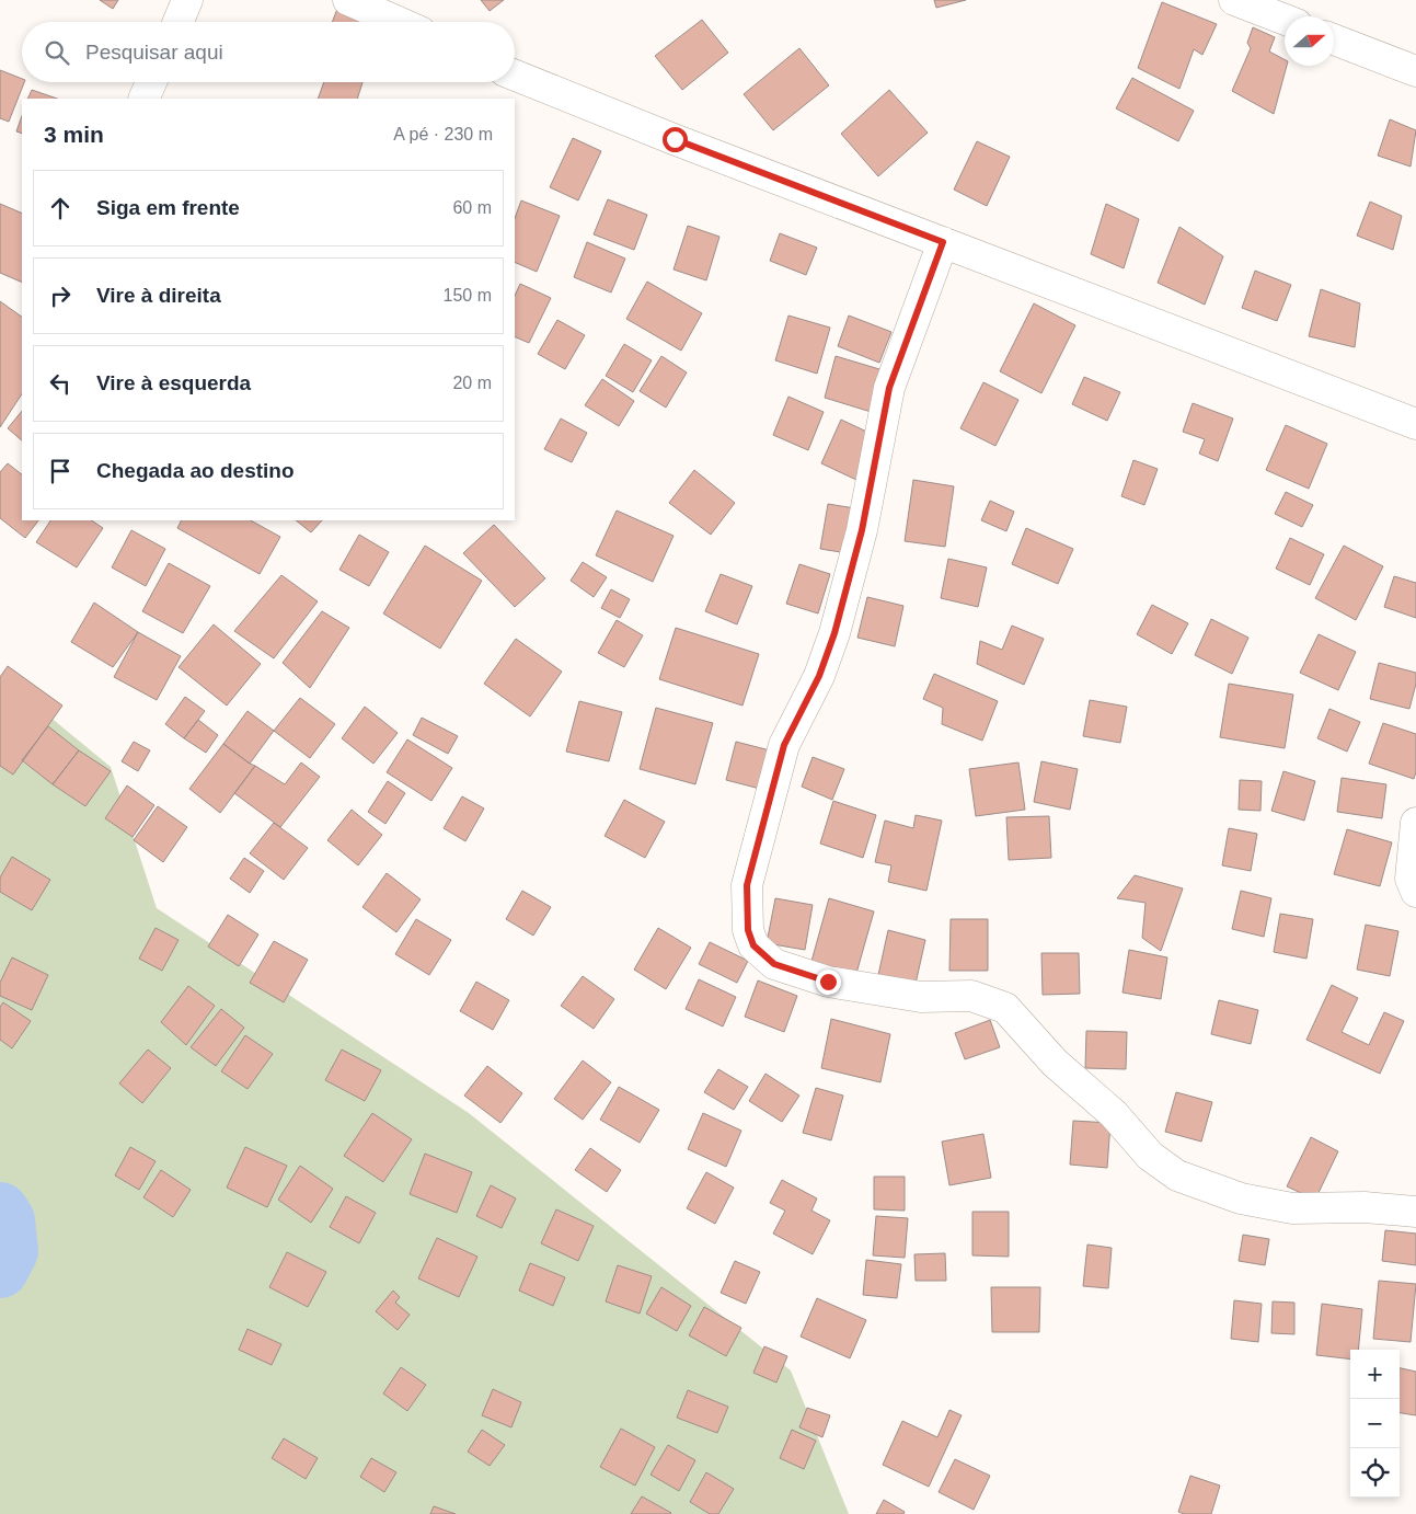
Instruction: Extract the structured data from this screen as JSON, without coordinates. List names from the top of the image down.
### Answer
{
  "north": "right",
  "page": {
    "search": "Pesquisar aqui",
    "heading": ["3 min", "A pé · 230 m"],
    "list": [
      ["Siga em frente", "60 m"],
      ["Vire à direita", "150 m"],
      ["Vire à esquerda", "20 m"],
      "Chegada ao destino"
    ],
    "map_buttons": ["+", "−"]
  }
}
